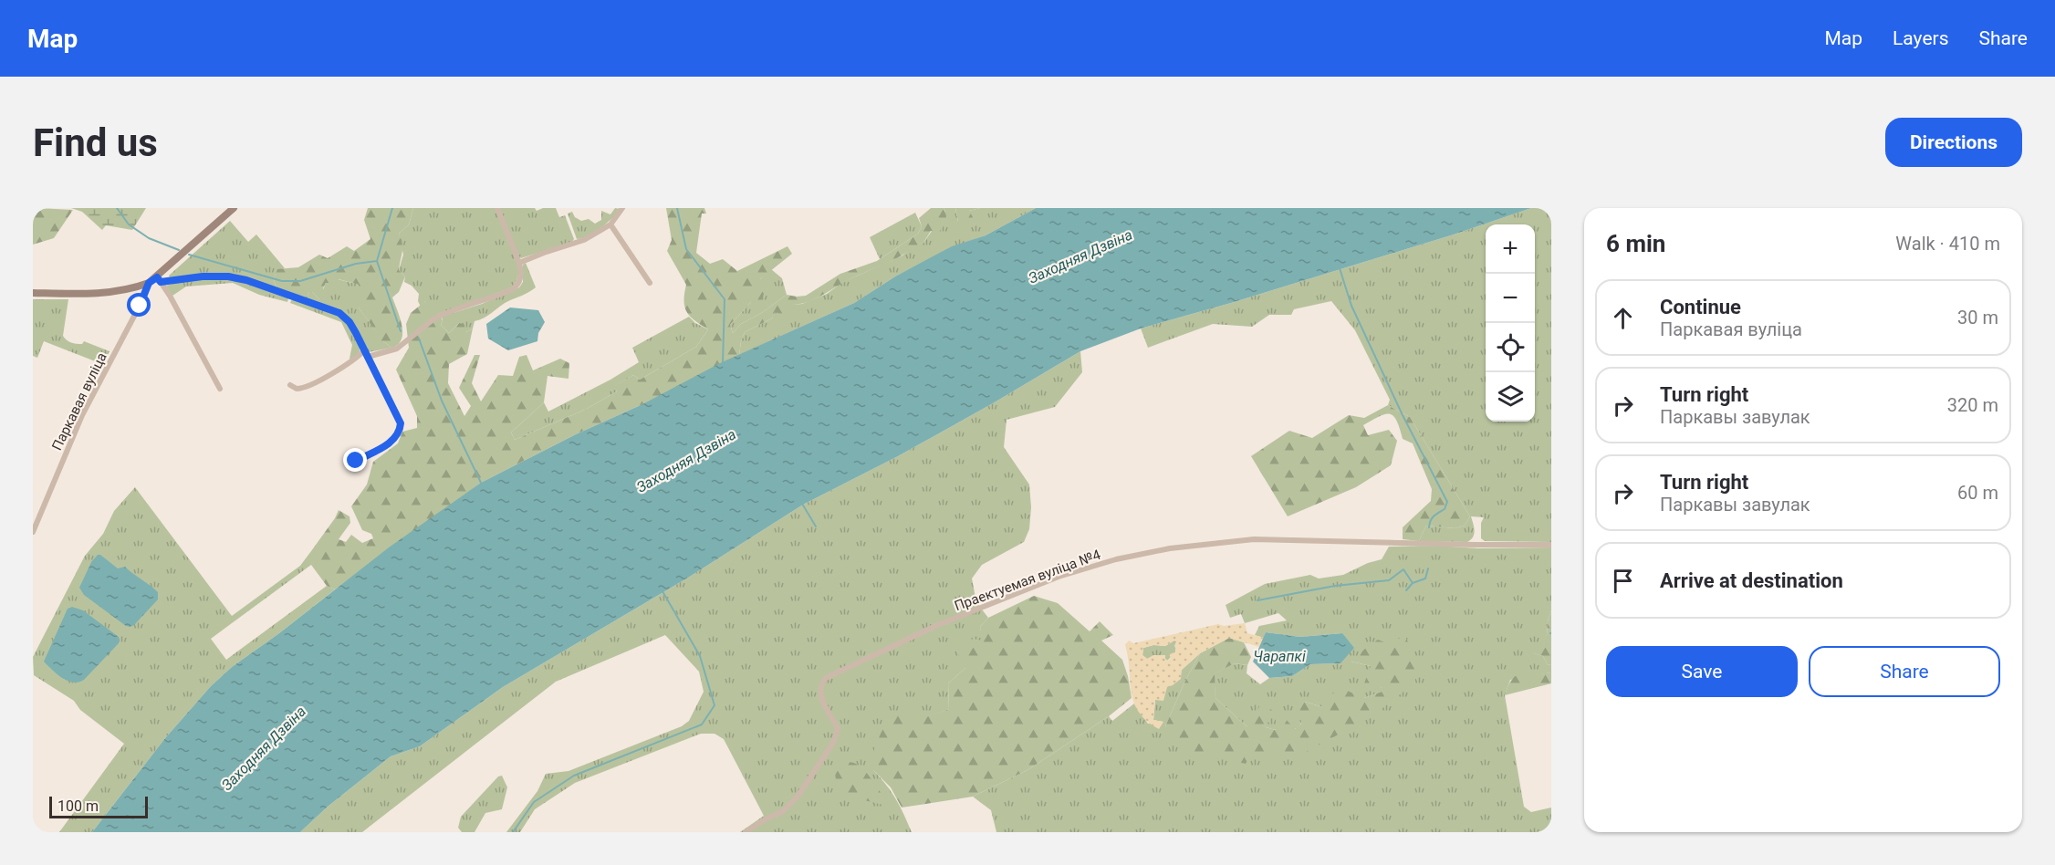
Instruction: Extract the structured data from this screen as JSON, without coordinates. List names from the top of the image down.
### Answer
{
  "streets": {
    "street": ["Паркавая вуліца", "Праектуемая вуліца №4"]
  },
  "water": ["Заходняя Дзвіна", "Чарапкі"],
  "scale_bar": "100 m",
  "page": {
    "header": "Map",
    "nav": ["Map", "Layers", "Share"],
    "buttons": [
      "Directions",
      ["Save", "Share"]
    ],
    "title": "Find us",
    "heading": ["6 min", "Walk · 410 m"],
    "map_buttons": ["+", "−"],
    "list": [
      ["Continue", "Паркавая вуліца", "30 m"],
      ["Turn right", "Паркавы завулак", "320 m"],
      ["Turn right", "Паркавы завулак", "60 m"],
      "Arrive at destination"
    ],
    "scale": "100 m"
  }
}
